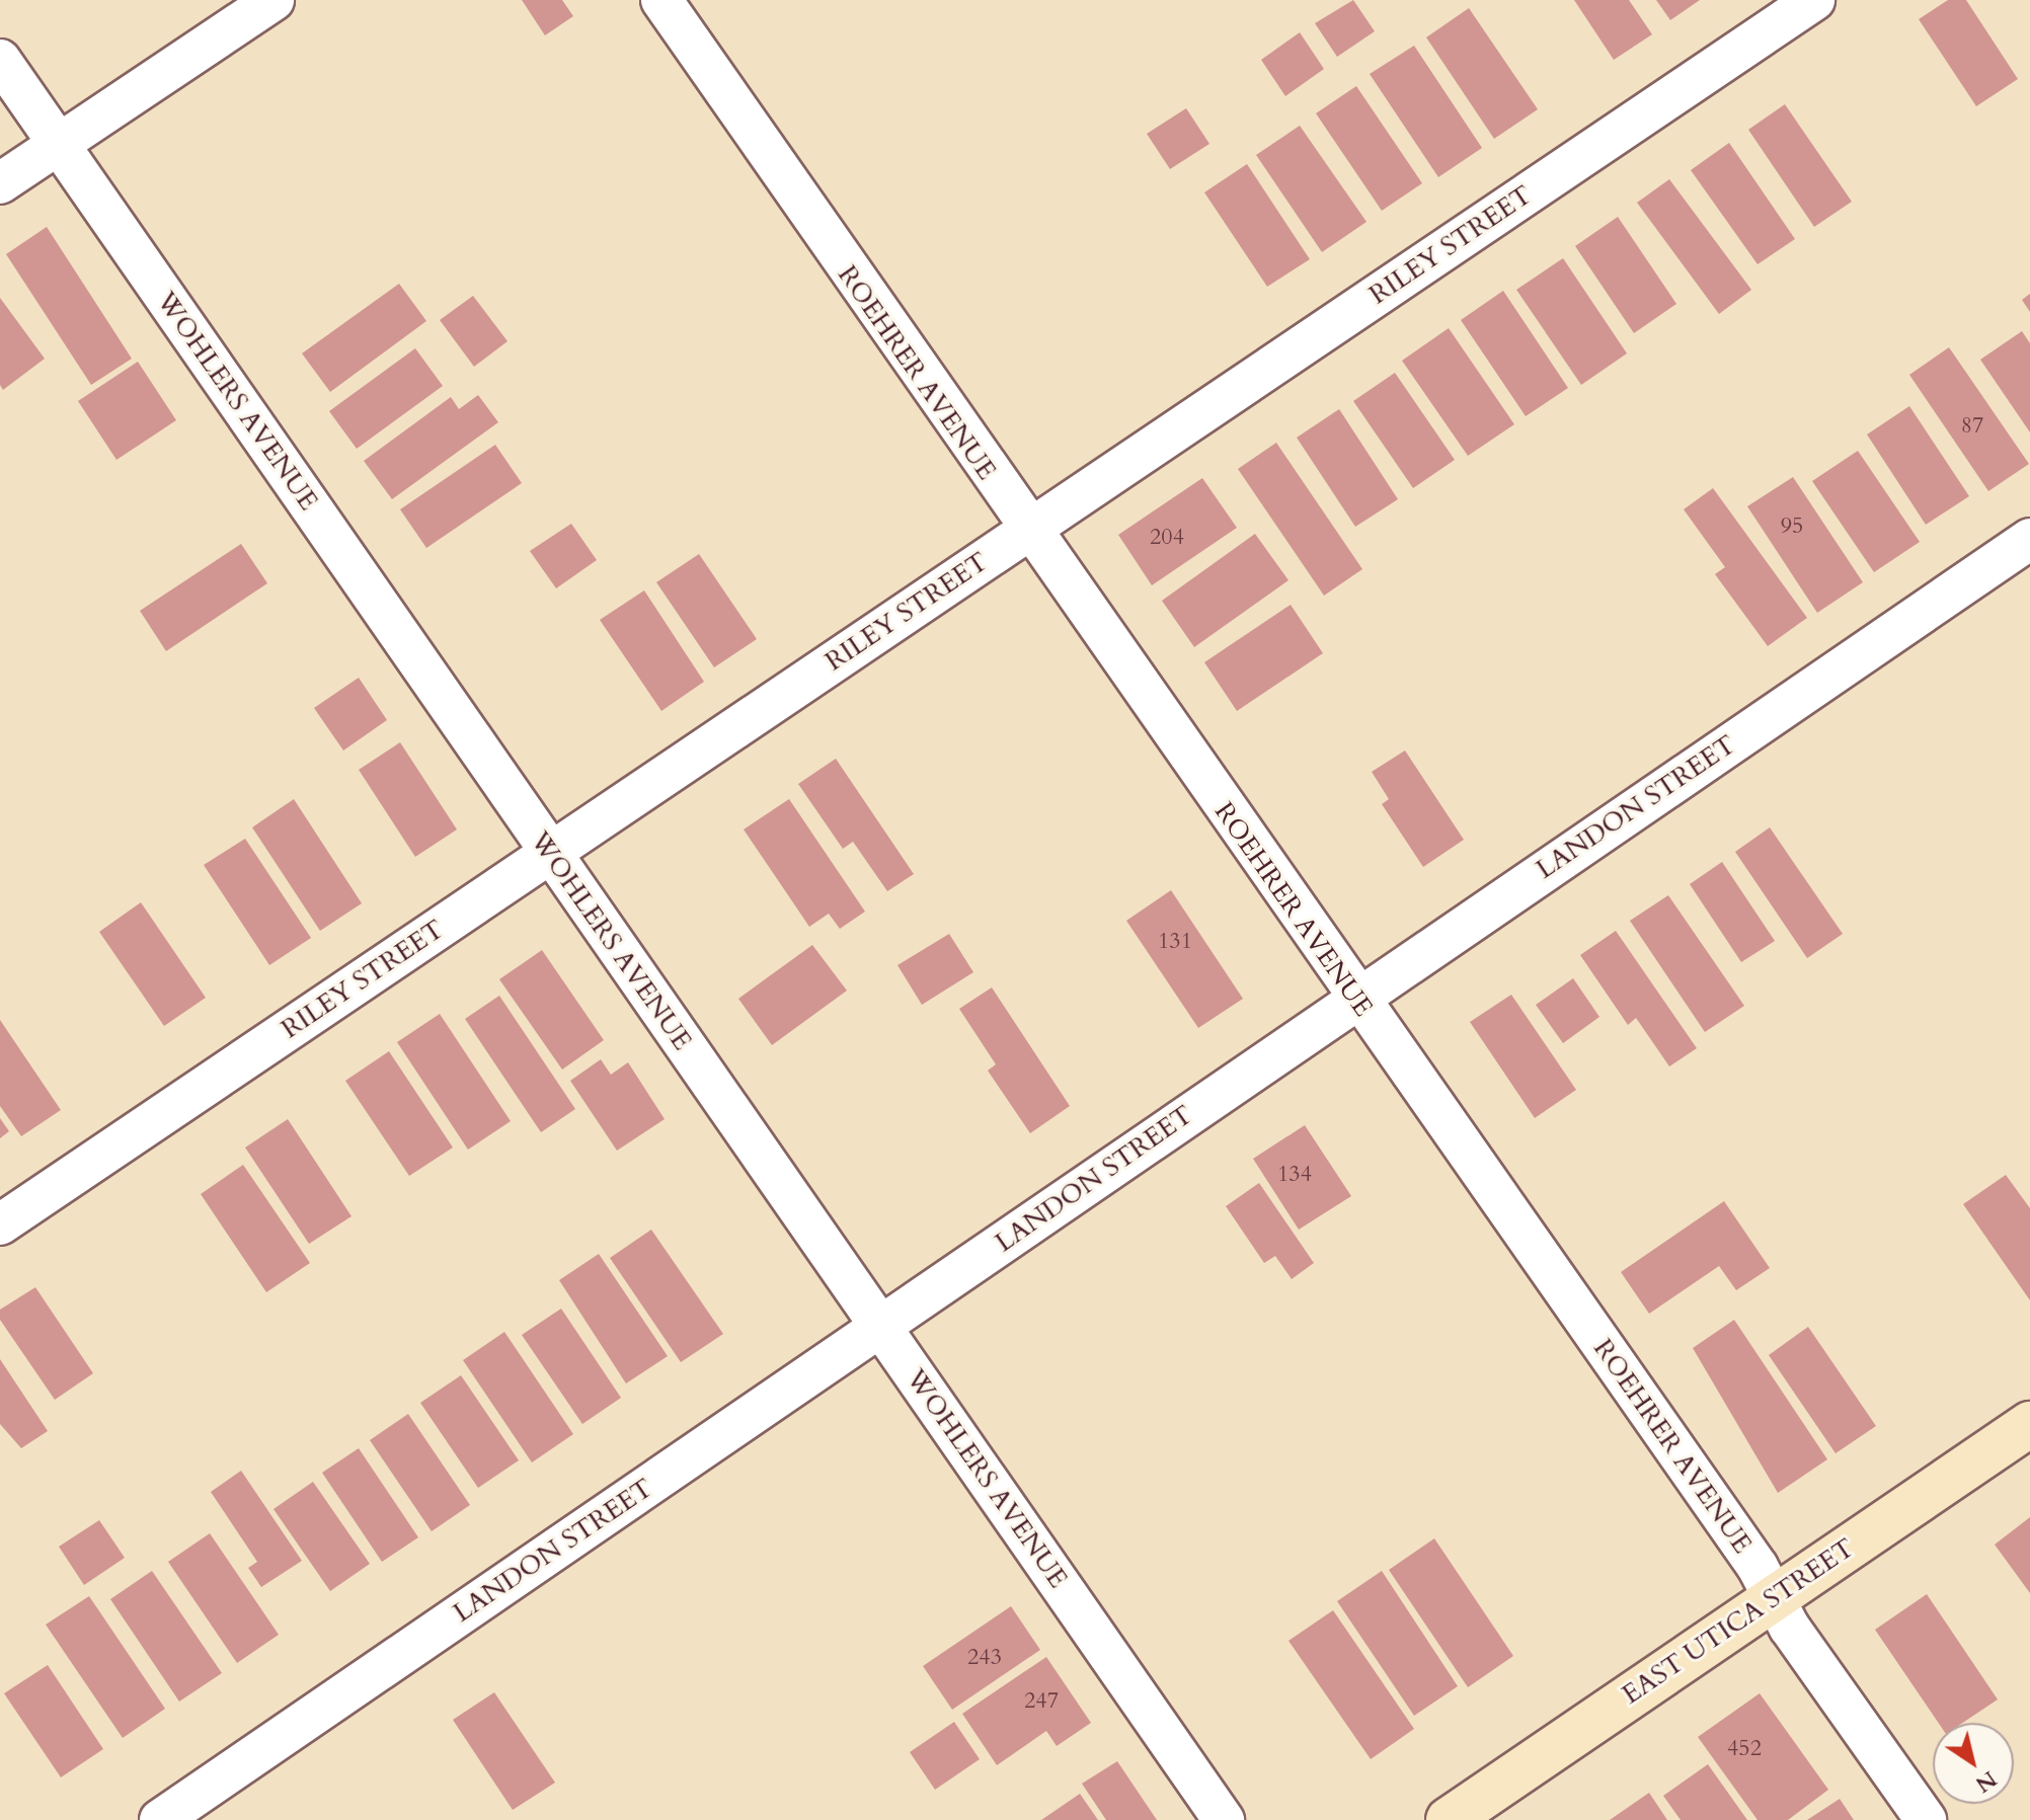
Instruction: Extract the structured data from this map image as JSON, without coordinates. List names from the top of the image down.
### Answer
{
  "streets": {
    "street": [
      "RILEY STREET",
      "ROEHRER AVENUE",
      "WOHLERS AVENUE",
      "LANDON STREET",
      "EAST UTICA STREET"
    ]
  },
  "crossings": [
    ["RILEY STREET", "ROEHRER AVENUE"],
    ["RILEY STREET", "WOHLERS AVENUE"],
    ["ROEHRER AVENUE", "LANDON STREET"],
    ["ROEHRER AVENUE", "EAST UTICA STREET"],
    ["WOHLERS AVENUE", "LANDON STREET"]
  ],
  "house_numbers": [
    "87",
    "95",
    "204",
    "131",
    "134",
    "243",
    "247",
    "452"
  ],
  "north": "bottom right"
}
